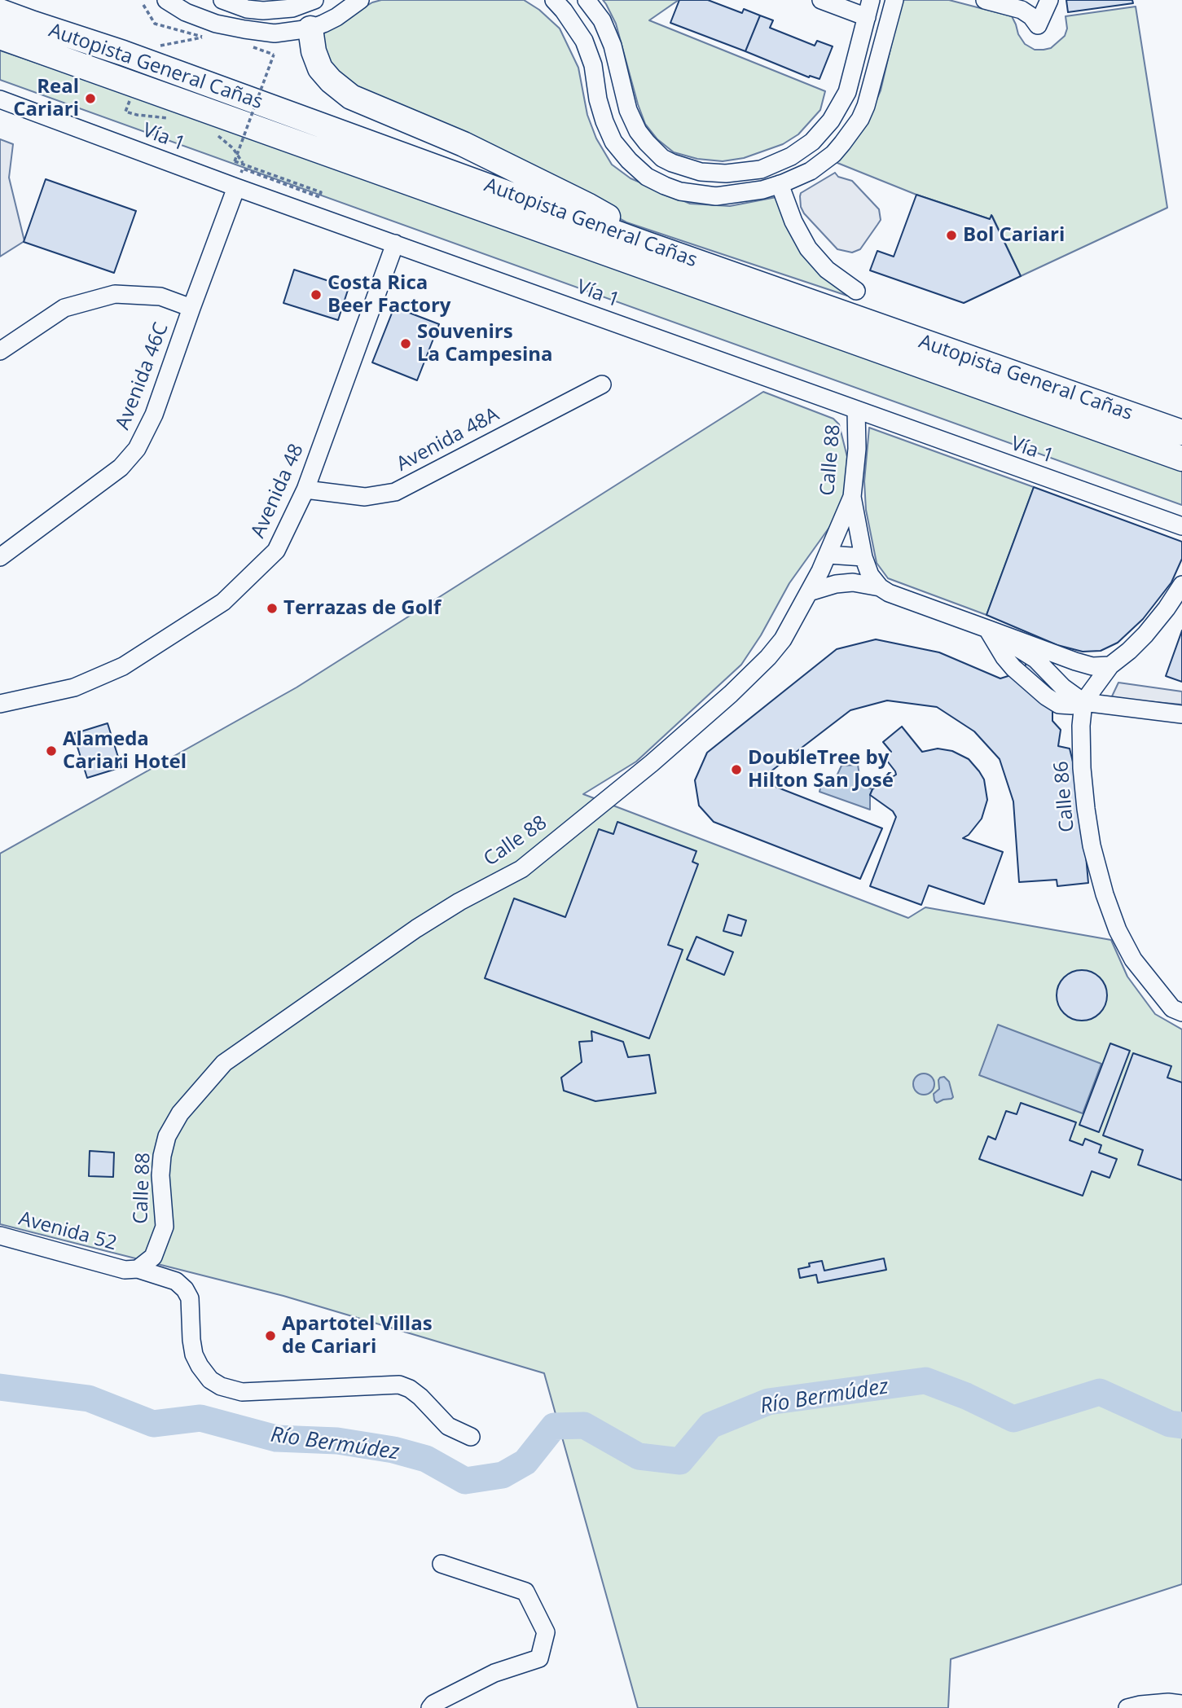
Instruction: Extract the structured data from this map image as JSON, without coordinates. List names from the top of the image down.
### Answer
{
  "streets": {
    "highway": ["Autopista General Cañas"],
    "street": [
      "Vía 1",
      "Avenida 46C",
      "Avenida 48A",
      "Calle 88",
      "Avenida 48",
      "Calle 86",
      "Avenida 52"
    ]
  },
  "crossings": [
    ["Vía 1", "Avenida 46C"],
    ["Vía 1", "Calle 88"],
    ["Vía 1", "Avenida 48"],
    ["Avenida 48A", "Avenida 48"],
    ["Calle 88", "Avenida 52"]
  ],
  "water": ["Río Bermúdez"],
  "places": [
    "Real Cariari",
    "Bol Cariari",
    "Costa Rica Beer Factory",
    "Souvenirs La Campesina",
    "Terrazas de Golf",
    "Alameda Cariari Hotel",
    "DoubleTree by Hilton San José",
    "Apartotel Villas de Cariari"
  ]
}
